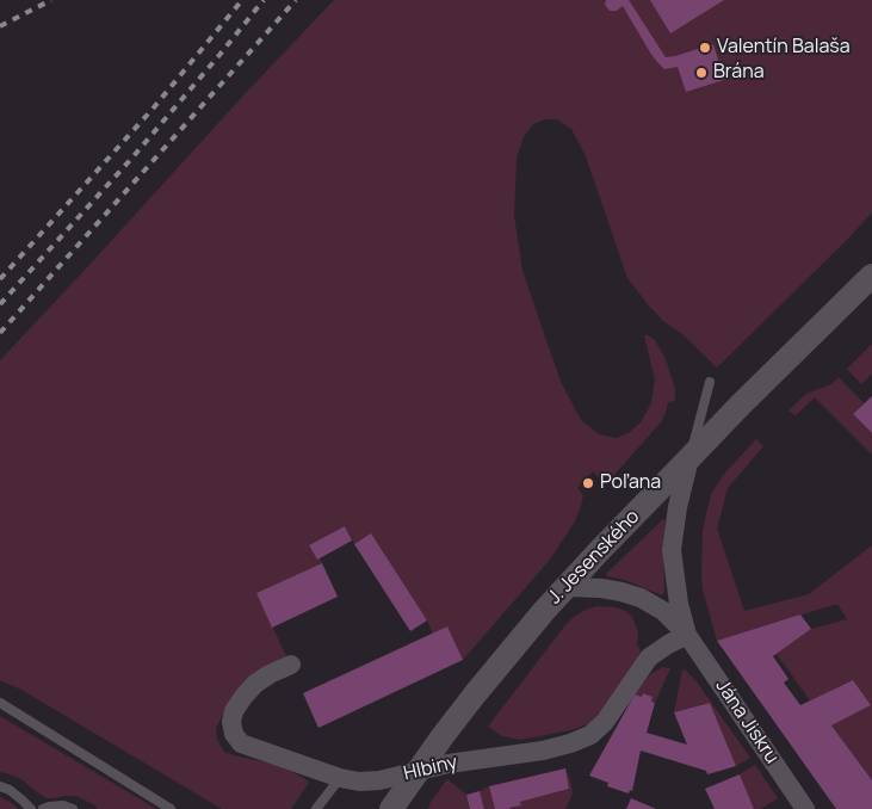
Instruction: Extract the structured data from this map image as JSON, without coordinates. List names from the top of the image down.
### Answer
{
  "streets": {
    "street": ["J. Jesenského", "Jána Jiskru", "Hlbiny"]
  },
  "crossings": [
    ["J. Jesenského", "Jána Jiskru"],
    ["Jána Jiskru", "Hlbiny"]
  ],
  "places": ["Valentín Balaša", "Brána", "Poľana"]
}
